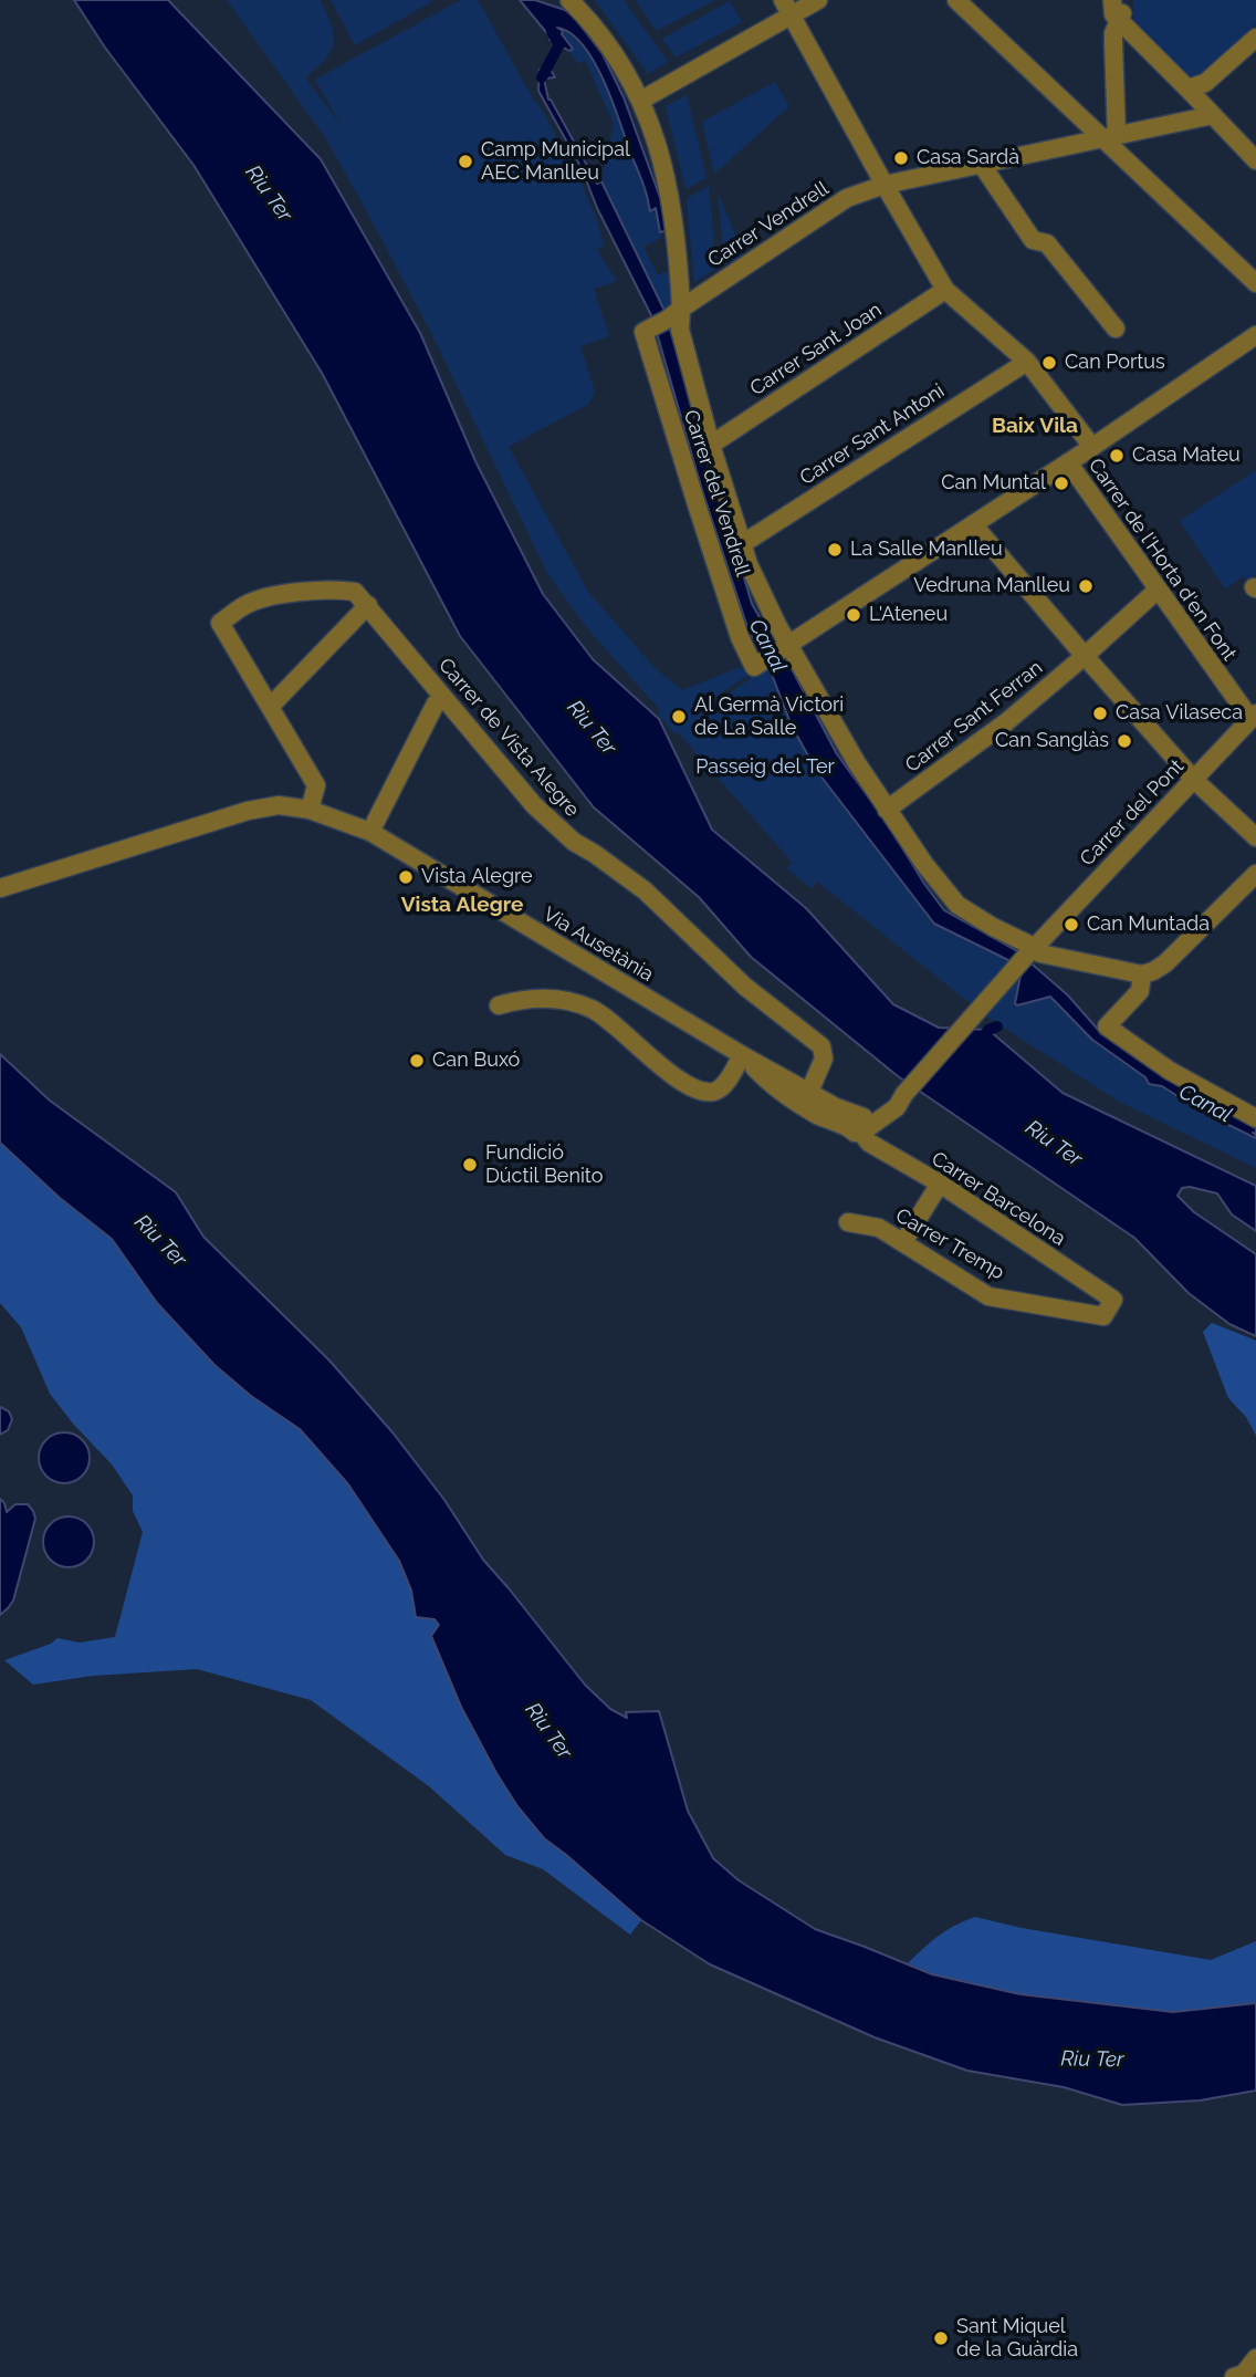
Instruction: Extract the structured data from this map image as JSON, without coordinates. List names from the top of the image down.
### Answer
{
  "streets": {
    "street": [
      "Carrer Vendrell",
      "Carrer Sant Joan",
      "Carrer Sant Antoni",
      "Carrer del Vendrell",
      "Carrer de l'Horta d'en Font",
      "Carrer Sant Ferran",
      "Carrer de Vista Alegre",
      "Carrer del Pont",
      "Via Ausetània",
      "Carrer Barcelona",
      "Carrer Tremp"
    ]
  },
  "crossings": [
    ["Carrer Vendrell", "Carrer del Vendrell"],
    ["Carrer de l'Horta d'en Font", "Carrer Sant Ferran"],
    ["Carrer de l'Horta d'en Font", "Carrer del Pont"],
    ["Carrer de Vista Alegre", "Via Ausetània"],
    ["Carrer del Pont", "Via Ausetània"],
    ["Carrer del Pont", "Carrer Barcelona"],
    ["Via Ausetània", "Carrer Barcelona"],
    ["Carrer Barcelona", "Carrer Tremp"]
  ],
  "districts": ["Baix Vila", "Vista Alegre"],
  "water": ["Riu Ter", "Canal"],
  "parks": ["Passeig del Ter"],
  "places": [
    "Casa Sardà",
    "Camp Municipal AEC Manlleu",
    "Can Portus",
    "Casa Mateu",
    "Can Muntal",
    "La Salle Manlleu",
    "Vedruna Manlleu",
    "L'Ateneu",
    "Casa Vilaseca",
    "Al Germà Victori de La Salle",
    "Can Sanglàs",
    "Vista Alegre",
    "Can Muntada",
    "Can Buxó",
    "Fundició Dúctil Benito",
    "Sant Miquel de la Guàrdia"
  ]
}
